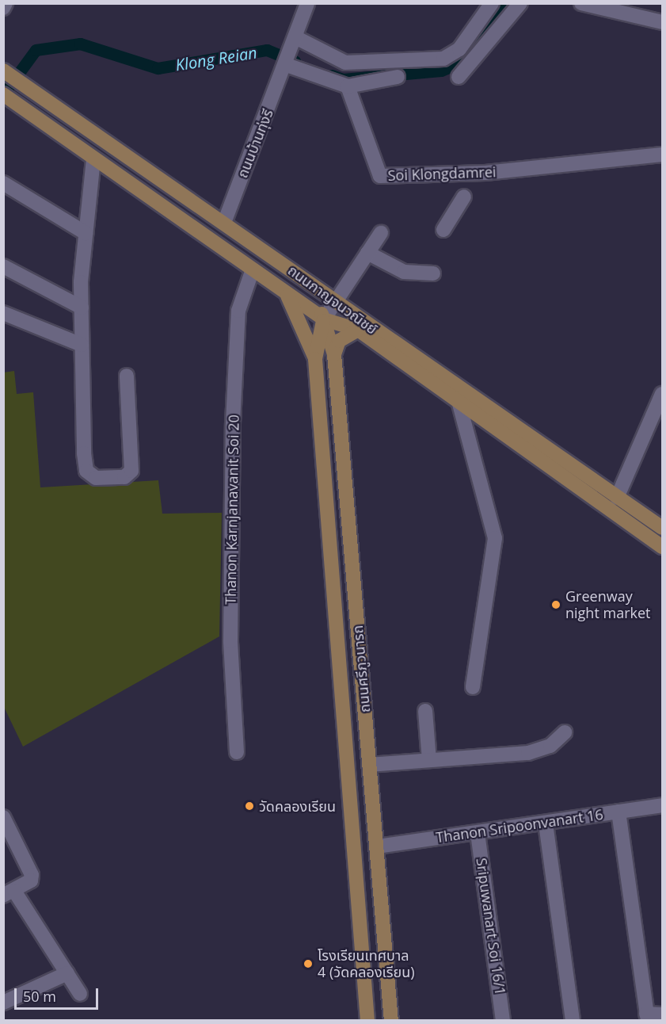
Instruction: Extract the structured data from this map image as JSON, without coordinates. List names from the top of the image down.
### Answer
{
  "streets": {
    "main road": ["ถนนกาญจนวณิชย์", "ถนนศรีภูวนารถ"],
    "street": [
      "ถนนบ้านทุ่งรี",
      "Soi Klongdamrei",
      "Thanon Karnjanavanit Soi 20",
      "Thanon Sripoonvanart 16",
      "Sripuwanart Soi 16/1"
    ]
  },
  "crossings": [
    ["ถนนบ้านทุ่งรี", "ถนนกาญจนวณิชย์"],
    ["ถนนกาญจนวณิชย์", "Thanon Karnjanavanit Soi 20"],
    ["ถนนกาญจนวณิชย์", "ถนนศรีภูวนารถ"],
    ["ถนนศรีภูวนารถ", "Thanon Sripoonvanart 16"],
    ["Thanon Sripoonvanart 16", "Sripuwanart Soi 16/1"]
  ],
  "water": ["Klong Reian"],
  "places": ["Greenway night market", "วัดคลองเรียน", "โรงเรียนเทศบาล 4 (วัดคลองเรียน)"],
  "scale_bar": "50 m"
}
